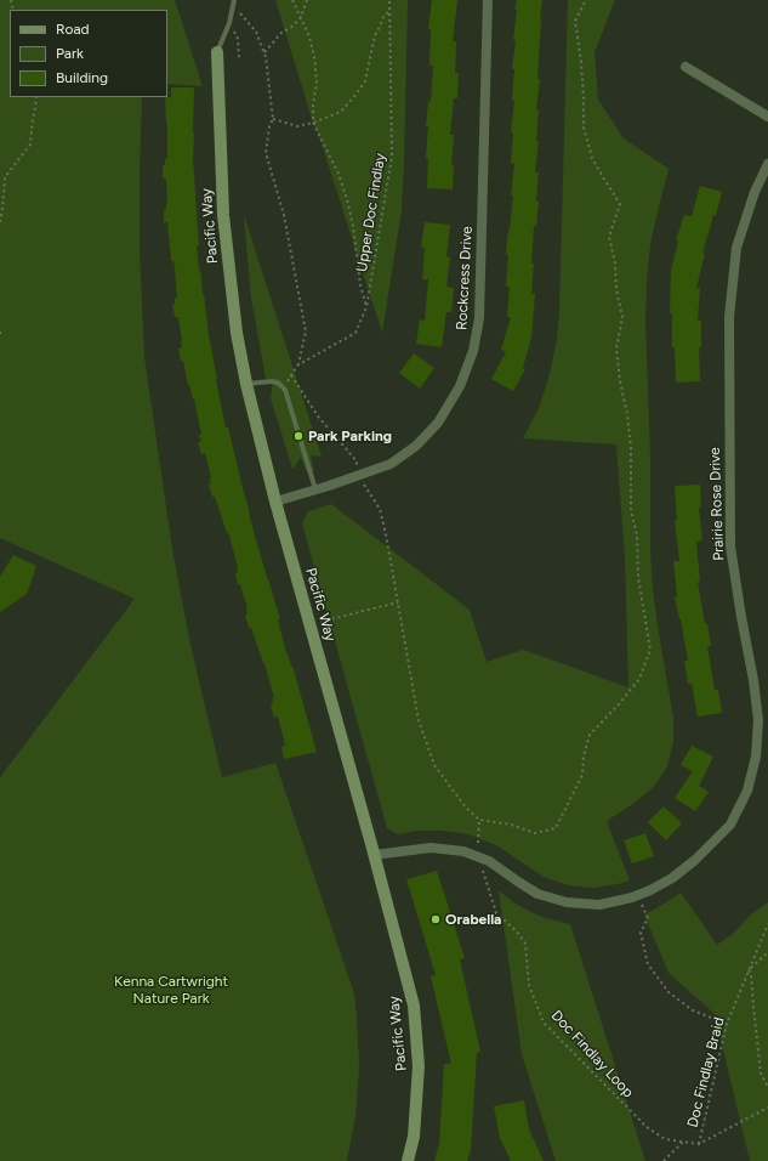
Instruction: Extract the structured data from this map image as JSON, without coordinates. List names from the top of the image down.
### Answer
{
  "streets": {
    "street": ["Pacific Way", "Rockcress Drive", "Prairie Rose Drive"],
    "path": ["Upper Doc Findlay", "Doc Findlay Loop", "Doc Findlay Braid"]
  },
  "crossings": [
    ["Pacific Way", "Rockcress Drive"],
    ["Pacific Way", "Prairie Rose Drive"],
    ["Doc Findlay Loop", "Doc Findlay Braid"]
  ],
  "parks": ["Kenna Cartwright Nature Park"],
  "places": ["Park Parking", "Orabella"],
  "legend": ["Road", "Park", "Building"]
}
